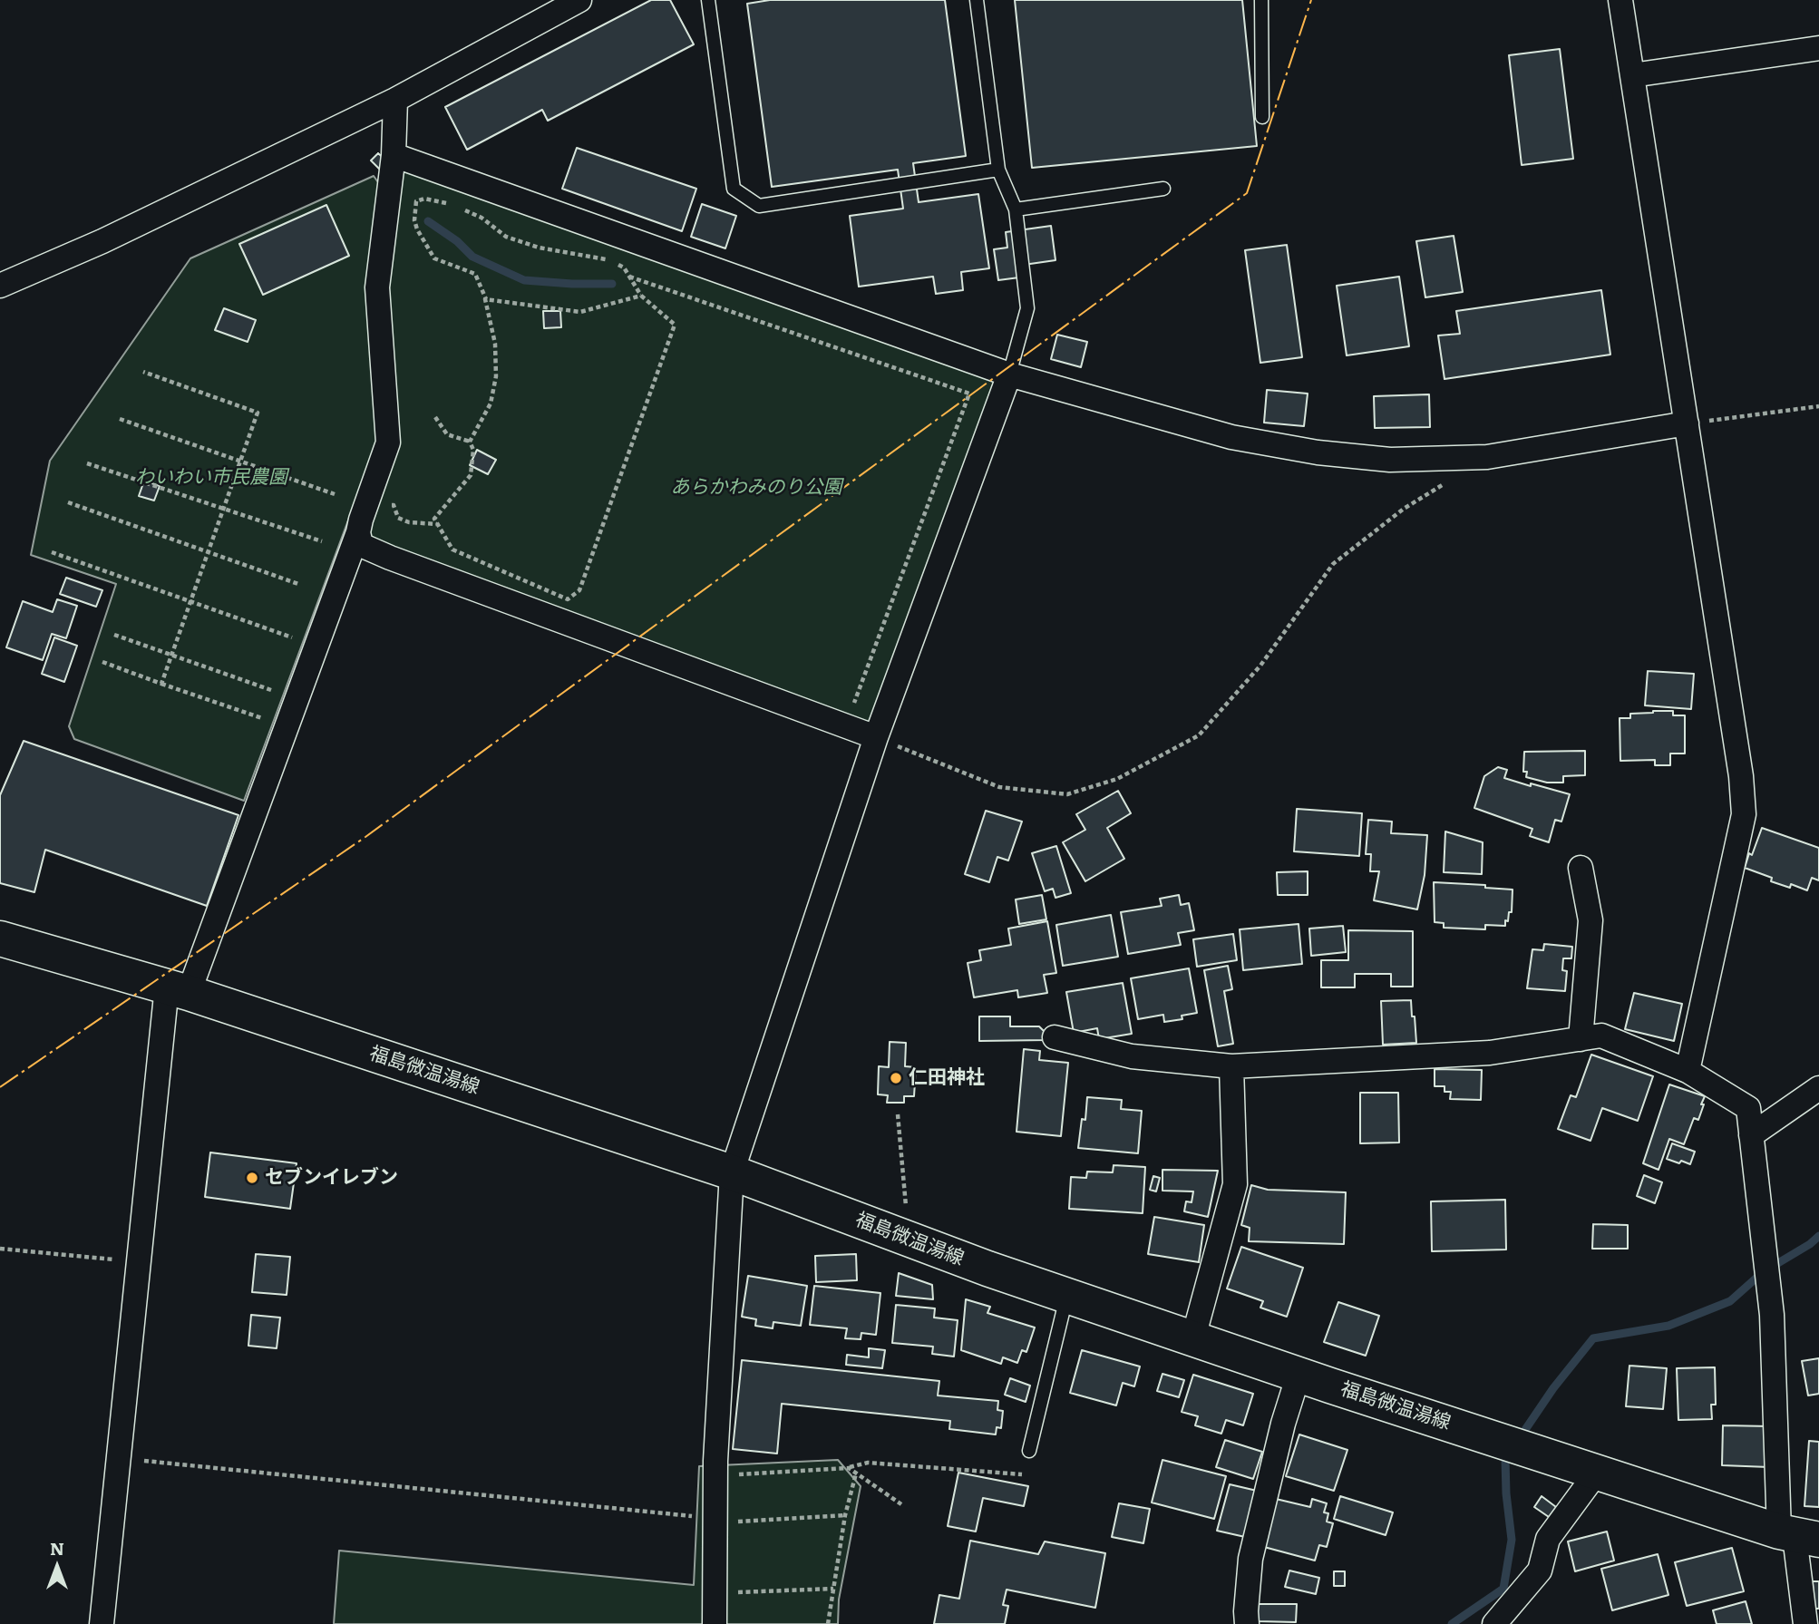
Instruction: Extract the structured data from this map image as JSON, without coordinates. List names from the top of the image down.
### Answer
{
  "streets": {
    "main road": ["福島微温湯線"]
  },
  "parks": ["わいわい市民農園", "あらかわみのり公園"],
  "places": ["仁田神社", "セブンイレブン"],
  "north": "top"
}
